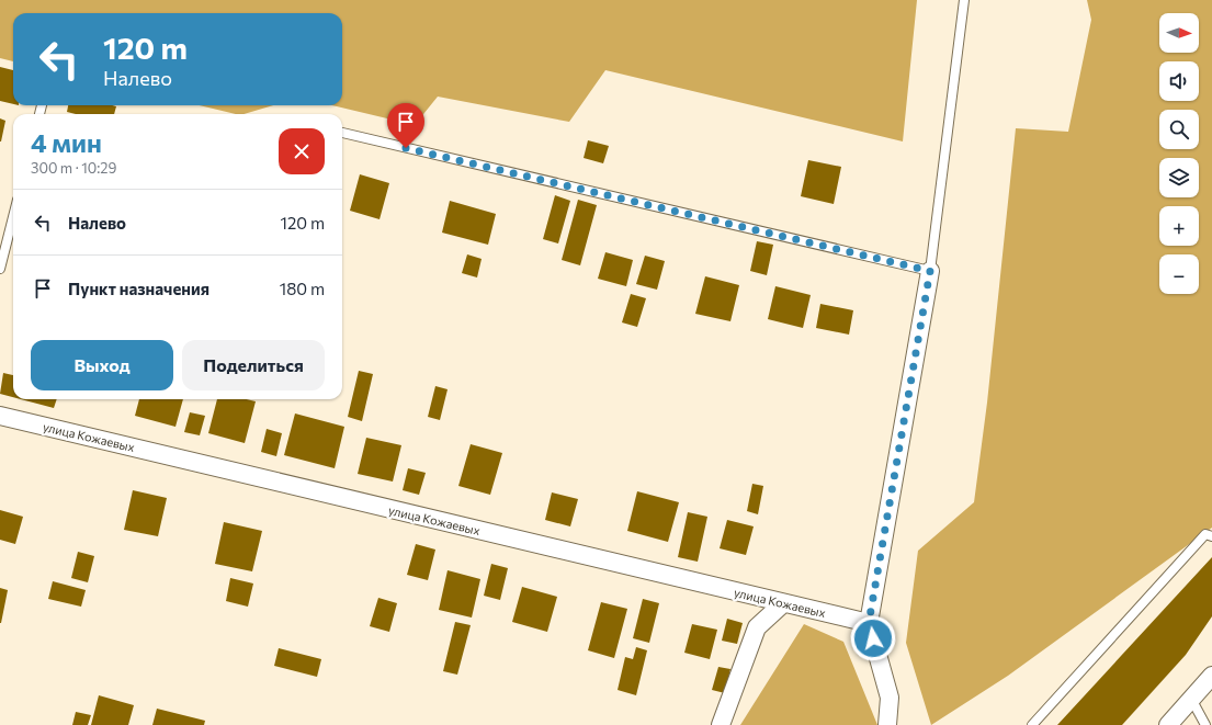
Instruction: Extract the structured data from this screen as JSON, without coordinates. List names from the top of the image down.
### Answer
{
  "streets": {
    "street": ["улица Кожаевых"]
  },
  "north": "right",
  "page": {
    "map_buttons": ["+", "−"],
    "turn": ["120 m", "Налево"],
    "heading": ["4 мин", "300 m · 10:29"],
    "list": [
      {
        "name": "Налево",
        "value": "120 m"
      },
      {
        "name": "Пункт назначения",
        "value": "180 m"
      }
    ],
    "buttons": ["Выход", "Поделиться"]
  }
}
